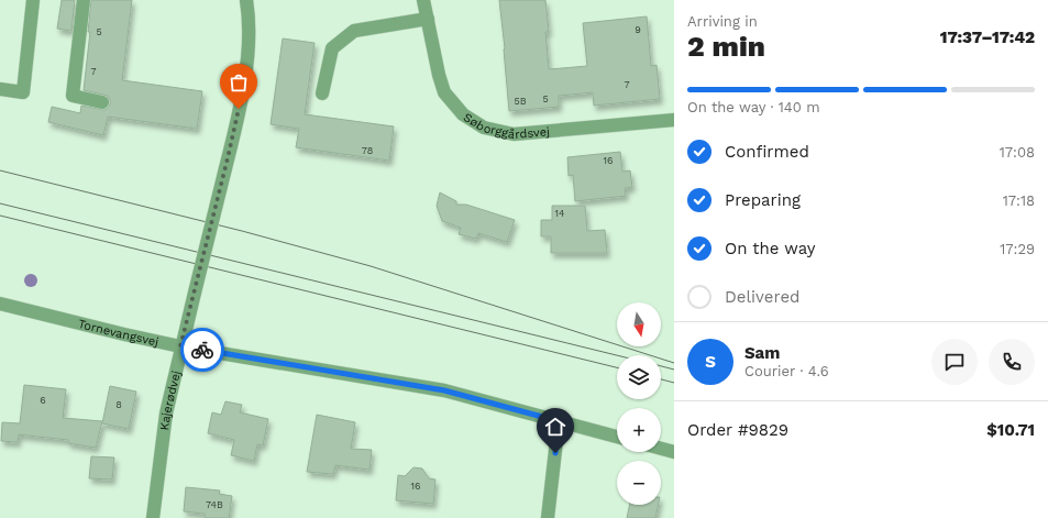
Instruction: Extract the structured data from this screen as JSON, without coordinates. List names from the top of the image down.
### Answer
{
  "streets": {
    "street": ["Søborggårdsvej", "Tornevangsvej", "Kajerødvej"]
  },
  "crossings": [
    ["Tornevangsvej", "Kajerødvej"]
  ],
  "house_numbers": [
    "9",
    "5",
    "7",
    "7",
    "5",
    "5B",
    "78",
    "16",
    "14",
    "6",
    "8",
    "16",
    "74B"
  ],
  "north": "bottom",
  "page": {
    "heading": ["2 min", "Arriving in", "17:37–17:42"],
    "panel": [
      "Sam",
      "Courier · 4.6",
      "Order #9829",
      "$10.71"
    ],
    "bar": "On the way · 140 m",
    "list": [
      ["Confirmed", "17:08"],
      ["Preparing", "17:18"],
      ["On the way", "17:29"],
      "Delivered"
    ],
    "map_buttons": ["+", "−"],
    "round": "S"
  }
}
